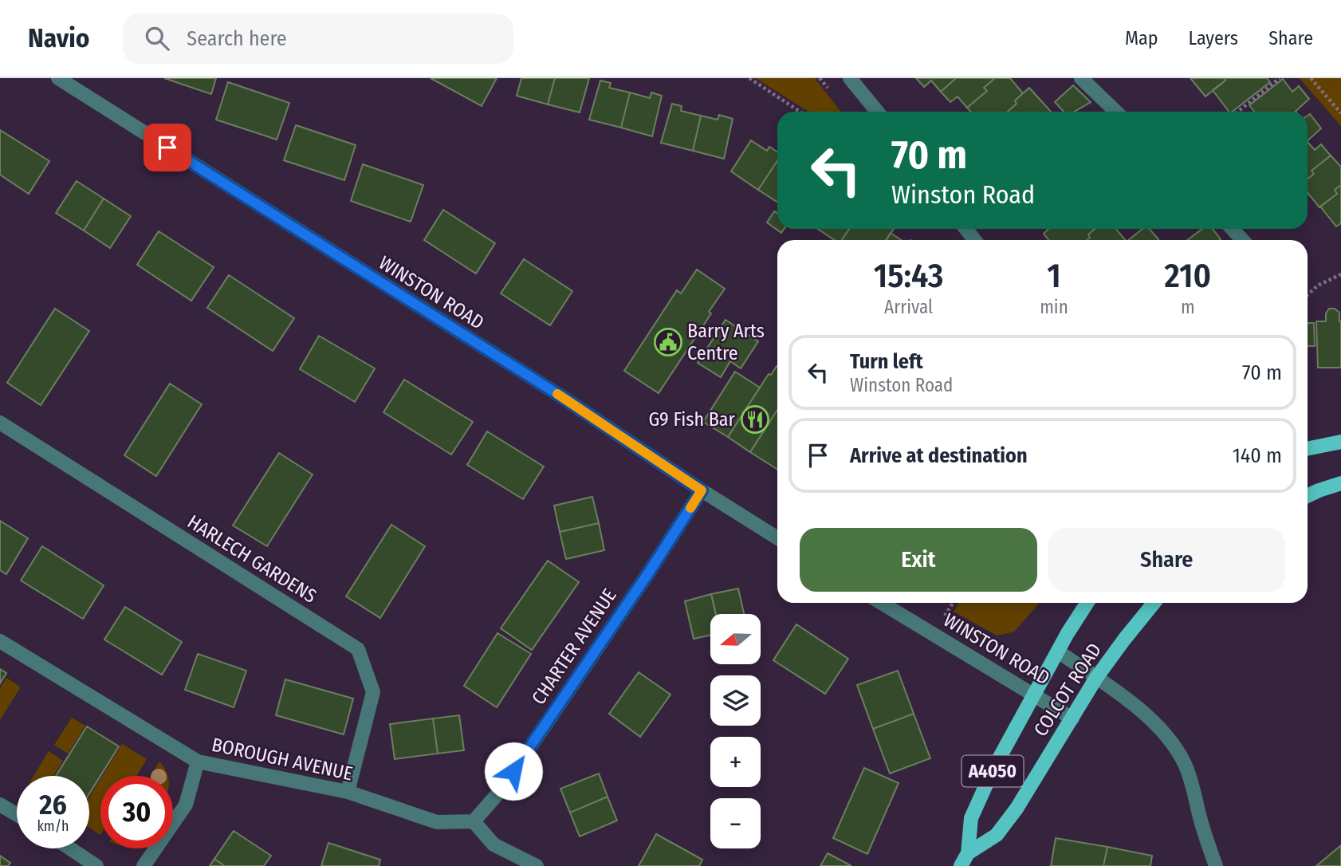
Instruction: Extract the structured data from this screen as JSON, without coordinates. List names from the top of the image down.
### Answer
{
  "streets": {
    "main road": ["COLCOT ROAD", "A4050"],
    "street": [
      "WINSTON ROAD",
      "HARLECH GARDENS",
      "CHARTER AVENUE",
      "BOROUGH AVENUE"
    ]
  },
  "crossings": [
    ["WINSTON ROAD", "CHARTER AVENUE"],
    ["WINSTON ROAD", "COLCOT ROAD"],
    ["HARLECH GARDENS", "BOROUGH AVENUE"],
    ["CHARTER AVENUE", "BOROUGH AVENUE"]
  ],
  "places": {
    "public building": ["Barry Arts Centre"],
    "restaurant": ["G9 Fish Bar"]
  },
  "north": "left",
  "page": {
    "header": "Navio",
    "search": "Search here",
    "nav": ["Map", "Layers", "Share"],
    "turn": ["70 m", "Winston Road"],
    "eta": [
      "15:43",
      "Arrival",
      "1",
      "min",
      "210",
      "m"
    ],
    "list": [
      {
        "name": "Turn left",
        "note": "Winston Road",
        "value": "70 m"
      },
      {
        "name": "Arrive at destination",
        "value": "140 m"
      }
    ],
    "buttons": ["Exit", "Share"],
    "map_buttons": ["+", "−"],
    "speed": "26 km/h",
    "limit": "30"
  }
}
